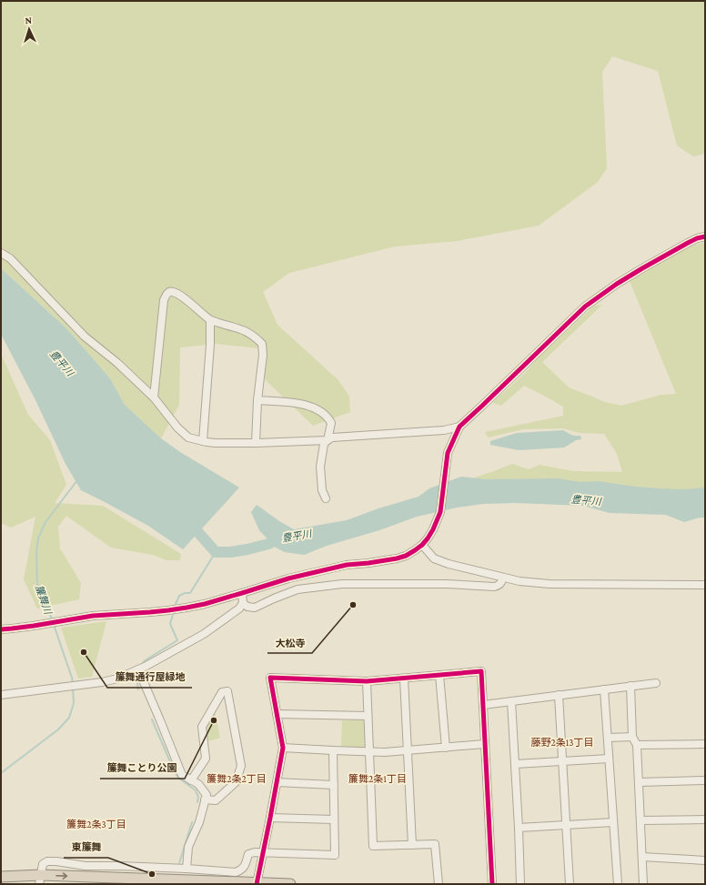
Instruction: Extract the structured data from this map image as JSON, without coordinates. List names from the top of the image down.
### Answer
{
  "districts": [
    "藤野2条13丁目",
    "簾舞2条2丁目",
    "簾舞2条1丁目",
    "簾舞2条3丁目"
  ],
  "water": ["豊平川", "簾舞川"],
  "places": [
    "大松寺",
    "簾舞通行屋緑地",
    "簾舞ことり公園",
    "東簾舞"
  ],
  "north": "top"
}
